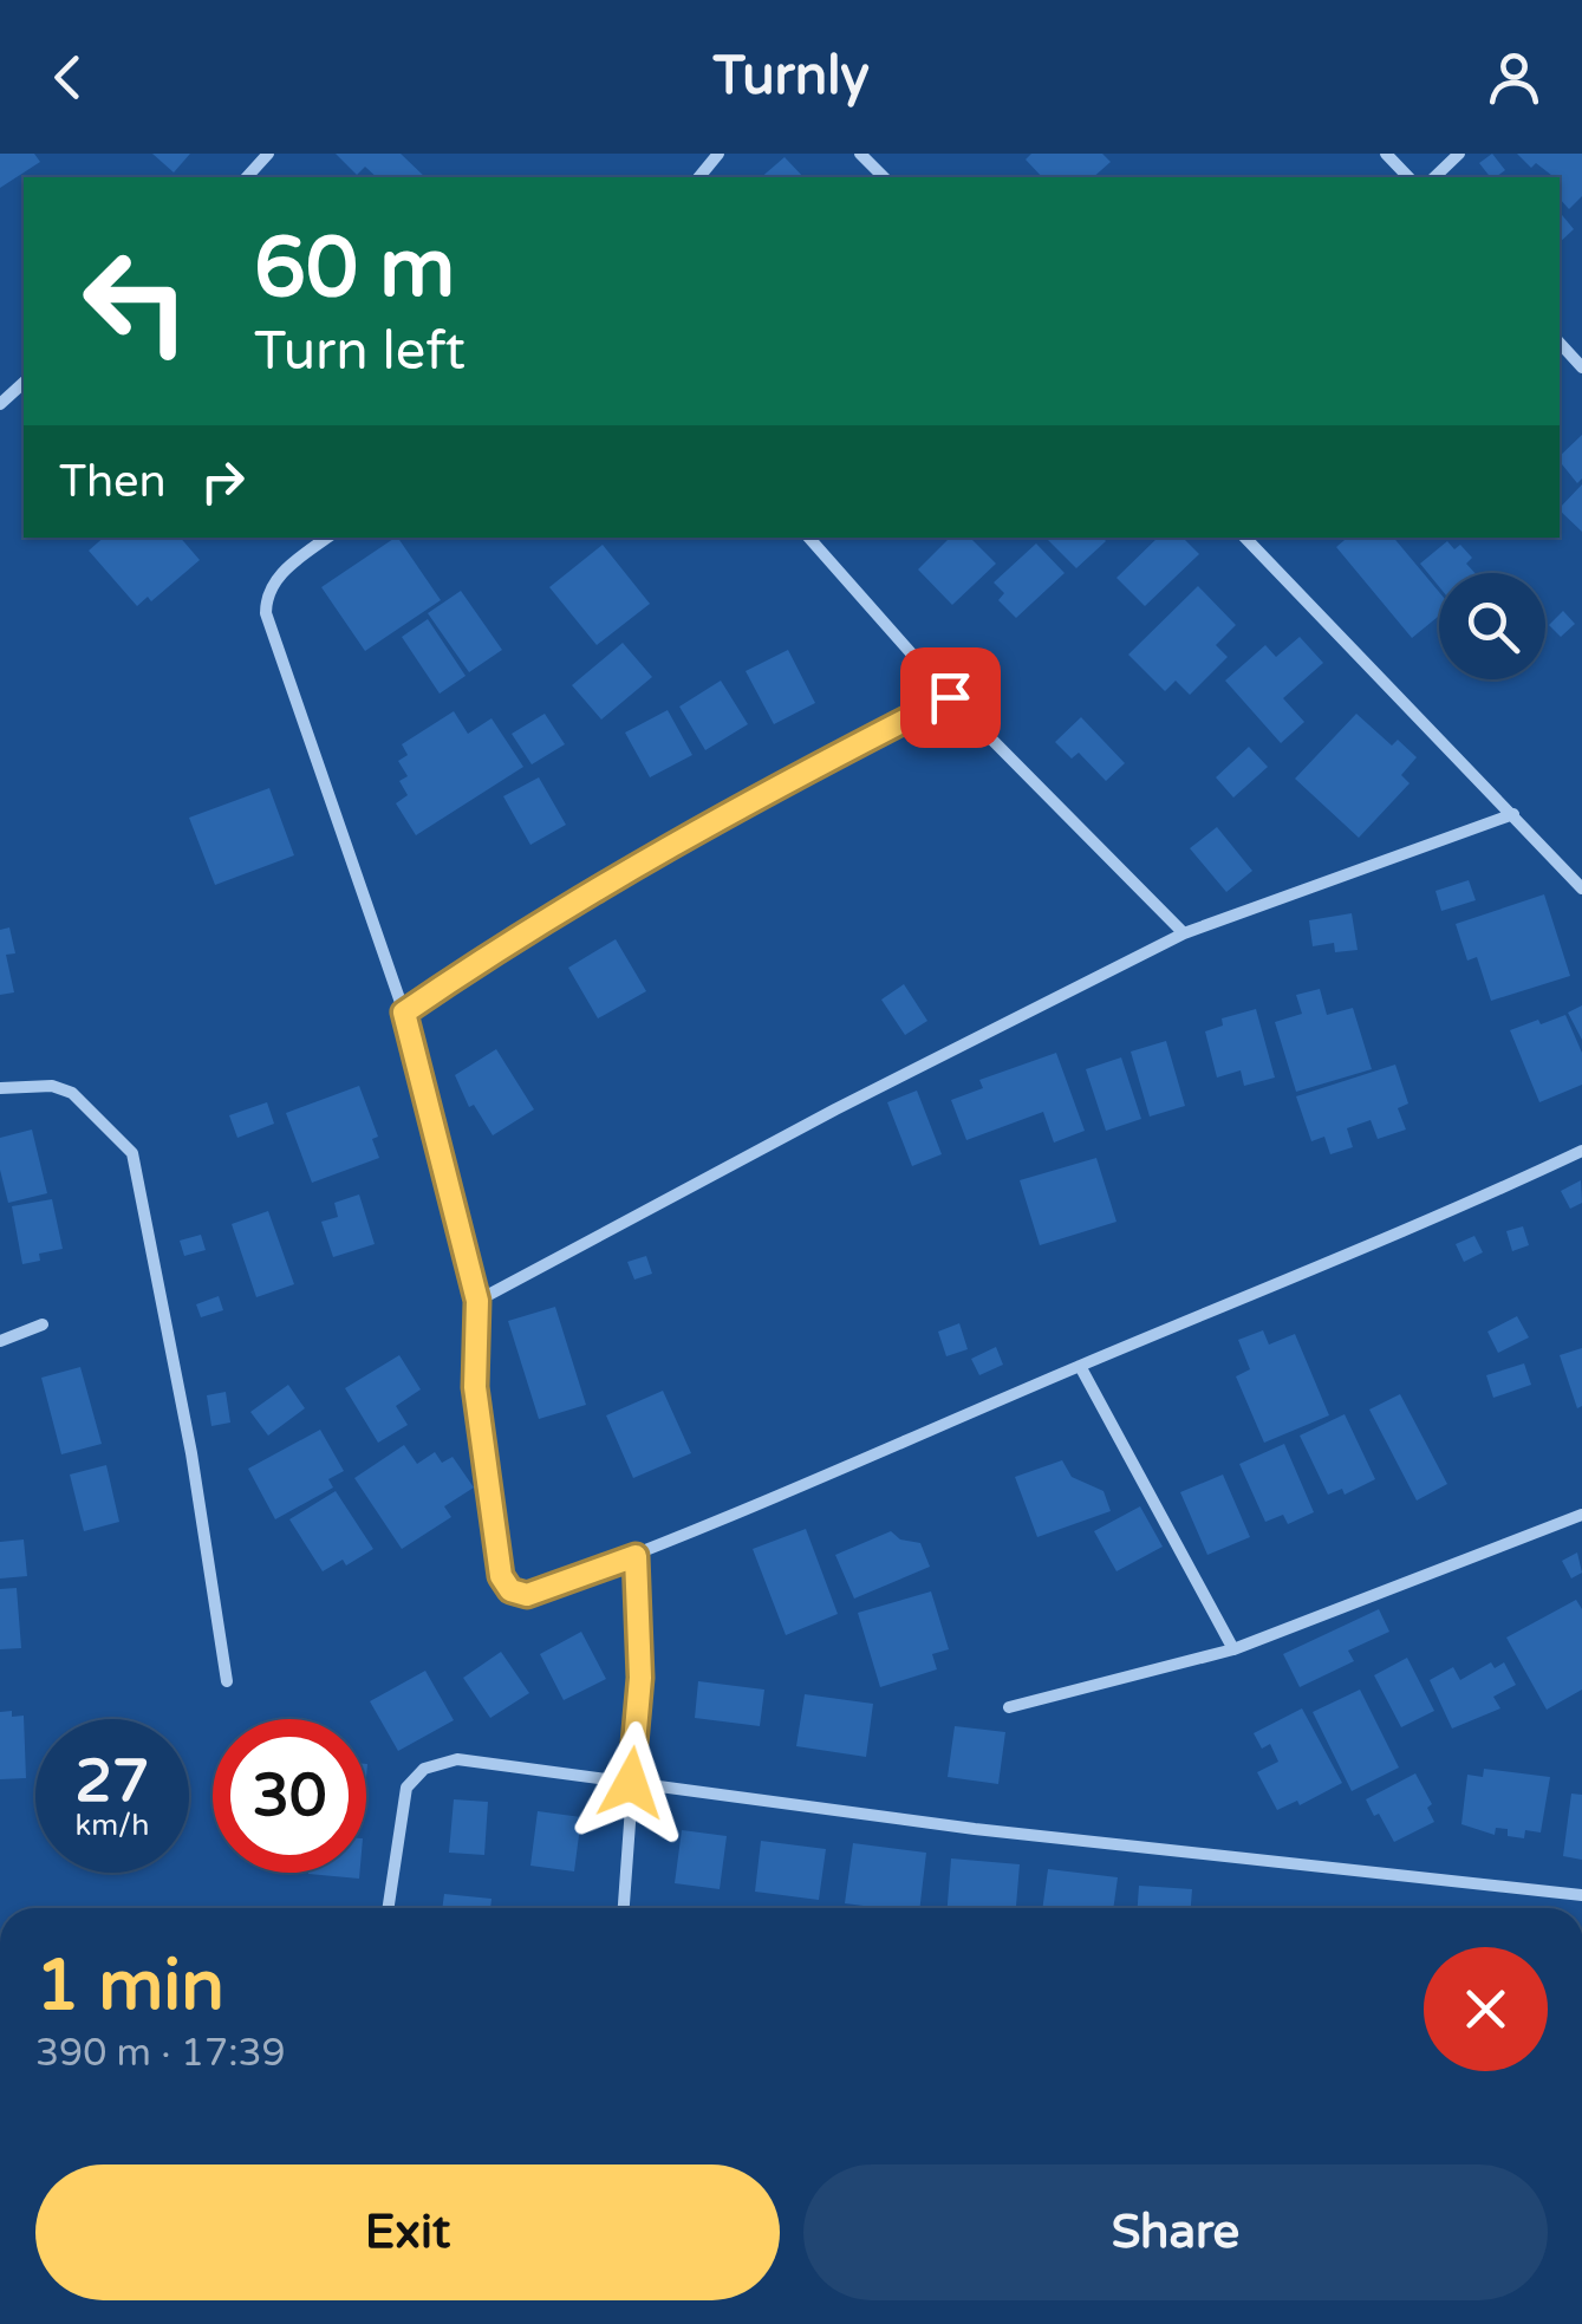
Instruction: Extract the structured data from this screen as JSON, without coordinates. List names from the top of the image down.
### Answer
{
  "page": {
    "header": "Turnly",
    "turn": ["60 m", "Turn left"],
    "then": "Then",
    "speed": "27 km/h",
    "limit": "30",
    "heading": ["1 min", "390 m · 17:39"],
    "buttons": ["Exit", "Share"]
  }
}
